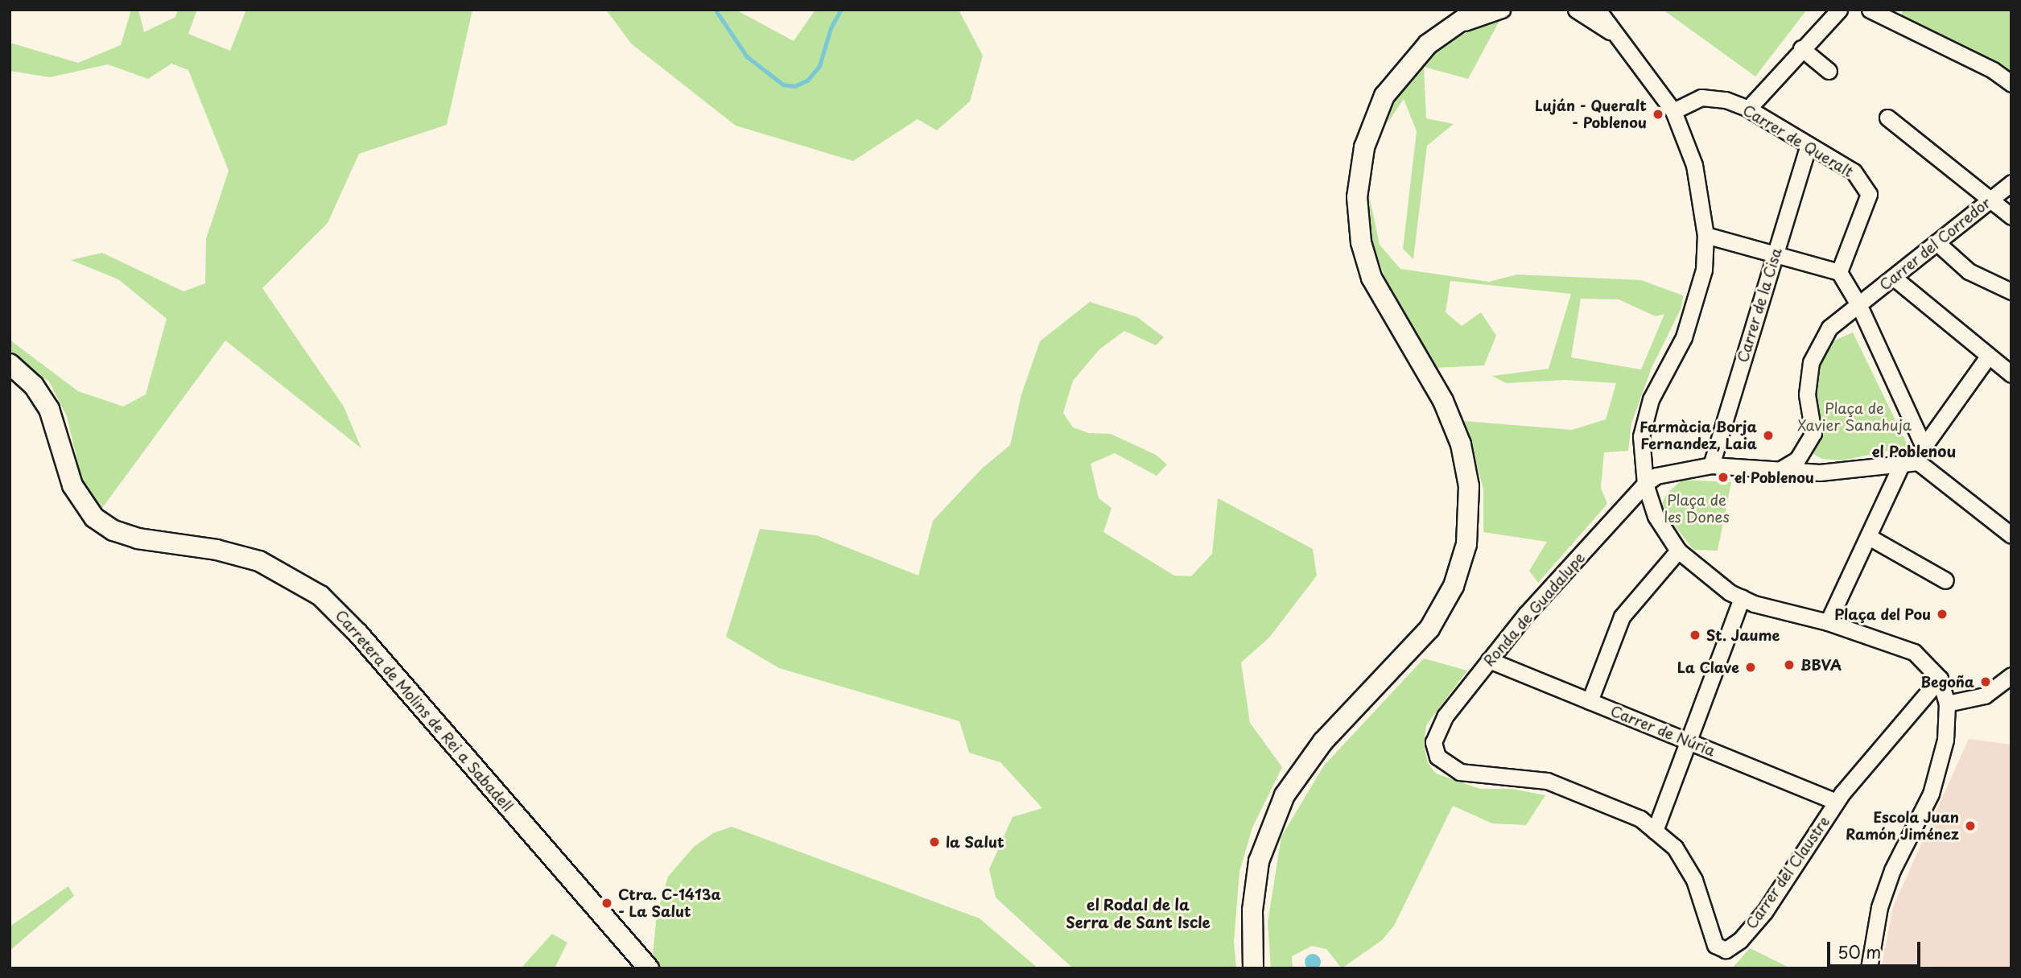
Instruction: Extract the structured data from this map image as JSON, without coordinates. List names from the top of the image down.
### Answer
{
  "streets": {
    "main road": ["Carretera de Molins de Rei a Sabadell"],
    "street": [
      "Carrer de Queralt",
      "Carrer del Corredor",
      "Carrer de la Cisa",
      "Ronda de Guadalupe",
      "Carrer de Núria",
      "Carrer del Claustre"
    ]
  },
  "crossings": [
    ["Carrer de Queralt", "Carrer de la Cisa"],
    ["Ronda de Guadalupe", "Carrer de Núria"],
    ["Ronda de Guadalupe", "Carrer del Claustre"],
    ["Carrer de Núria", "Carrer del Claustre"]
  ],
  "districts": ["el Poblenou", "el Rodal de la Serra de Sant Iscle"],
  "parks": ["Plaça de Xavier Sanahuja", "Plaça de les Dones"],
  "places": [
    "Luján - Queralt - Poblenou",
    "Farmàcia Borja Fernandez, Laia",
    "el Poblenou",
    "Plaça del Pou",
    "St. Jaume",
    "BBVA",
    "La Clave",
    "Begoña",
    "Escola Juan Ramón Jiménez",
    "la Salut",
    "Ctra. C-1413a - La Salut"
  ],
  "scale_bar": "50 m"
}
